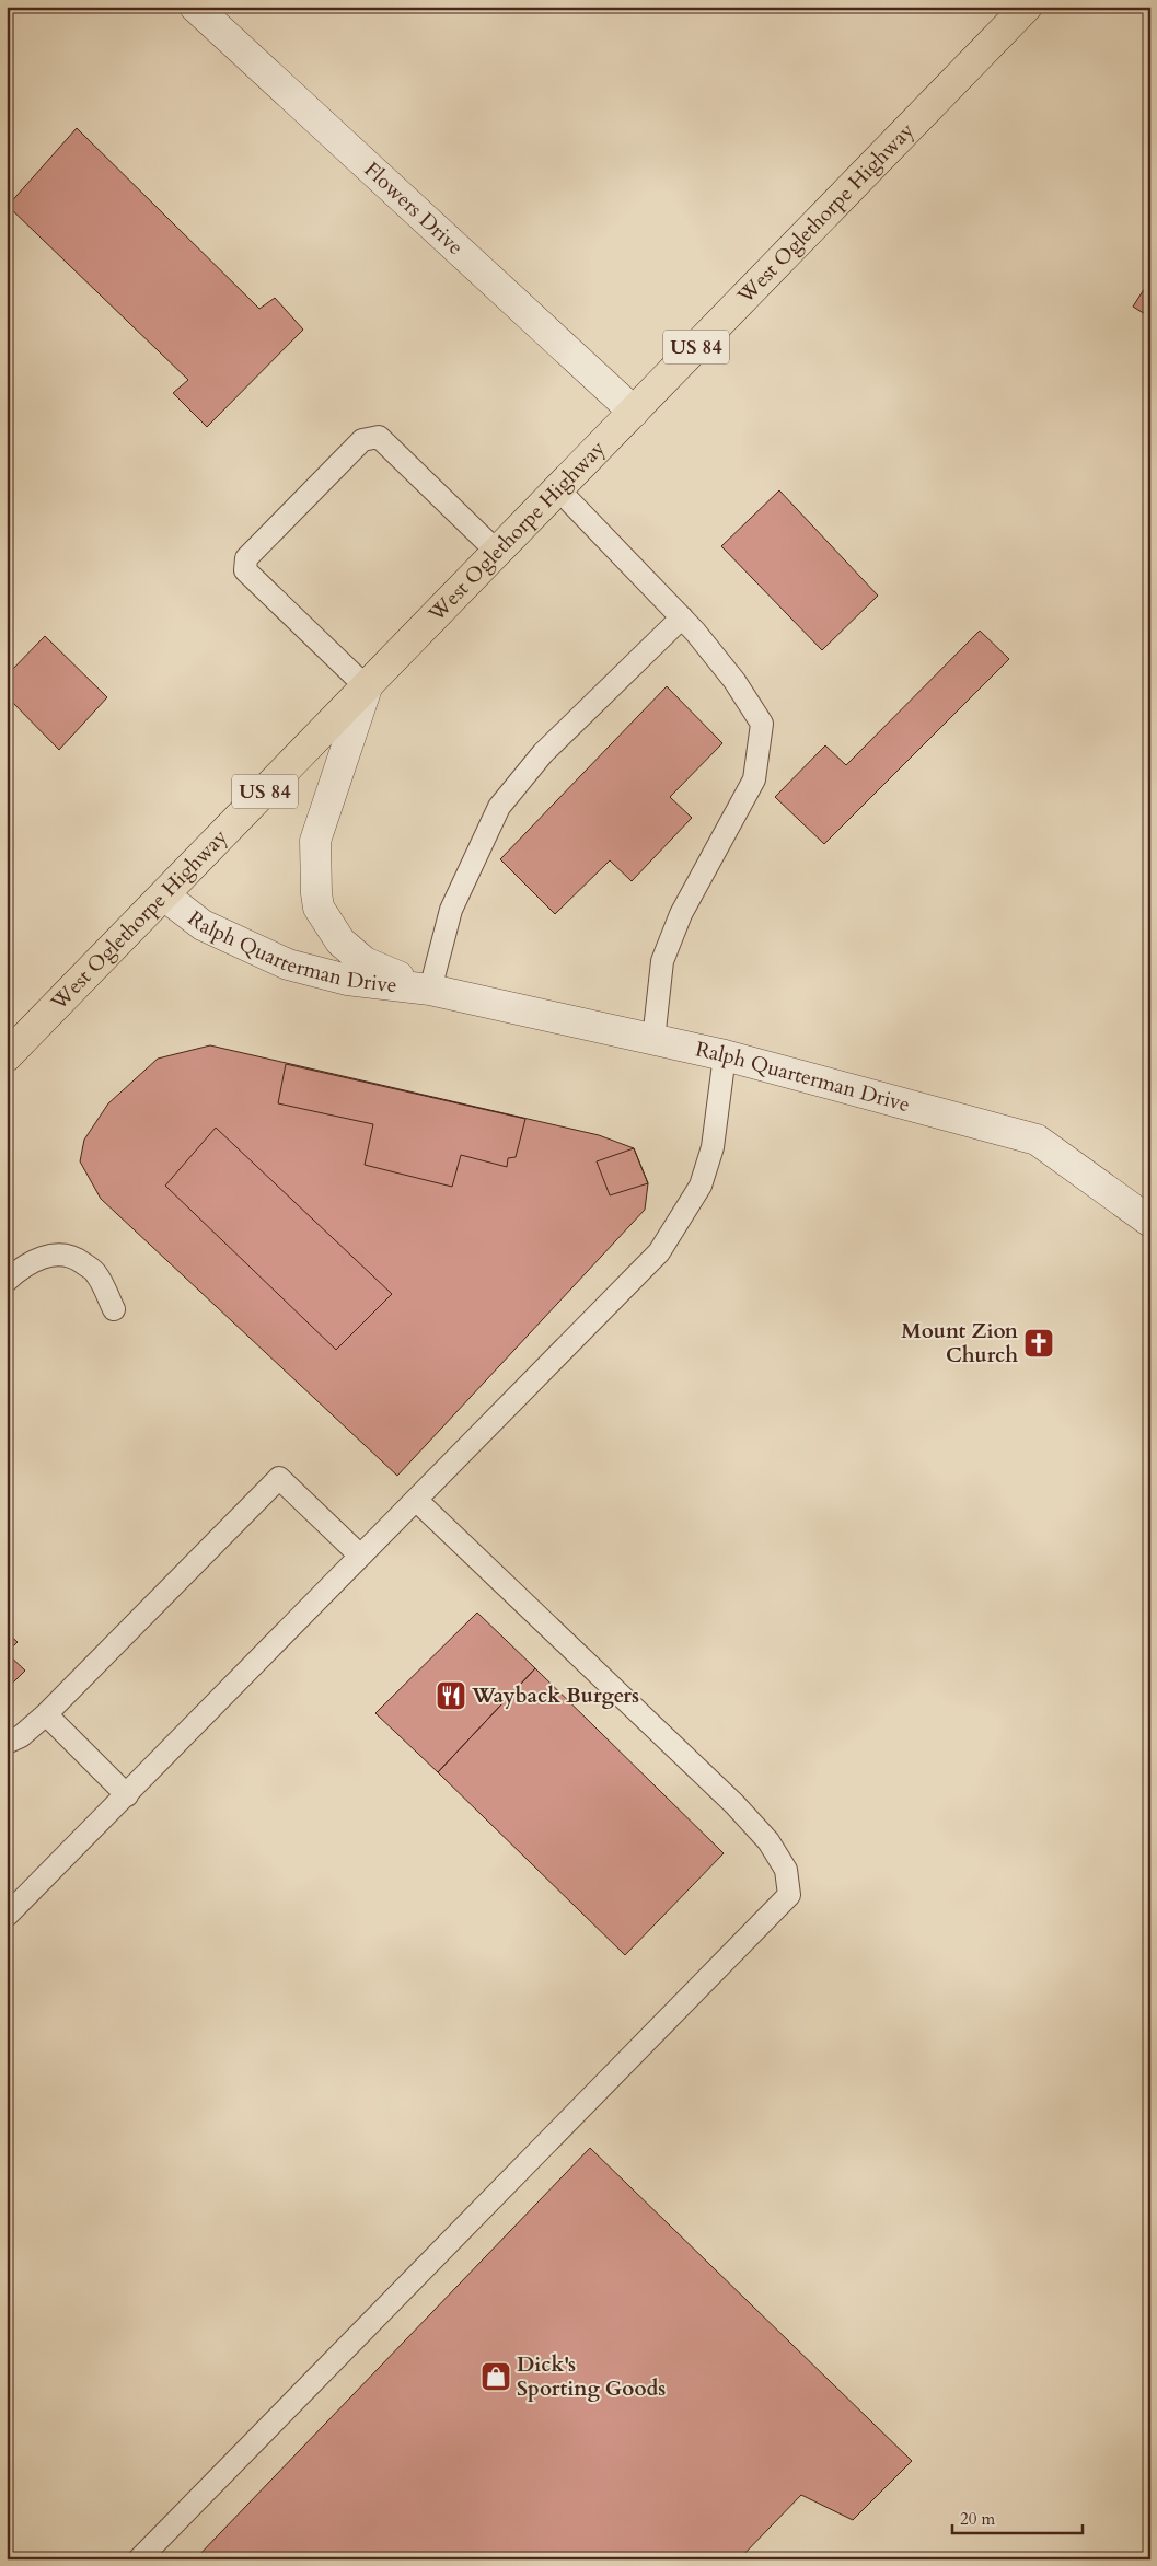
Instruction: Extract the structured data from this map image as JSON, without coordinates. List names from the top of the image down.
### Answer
{
  "streets": {
    "highway": ["West Oglethorpe Highway", "US 84"],
    "street": ["Flowers Drive", "Ralph Quarterman Drive"]
  },
  "crossings": [
    ["Flowers Drive", "West Oglethorpe Highway"],
    ["West Oglethorpe Highway", "Ralph Quarterman Drive"]
  ],
  "places": {
    "church": ["Mount Zion Church"],
    "restaurant": ["Wayback Burgers"],
    "shop": ["Dick's Sporting Goods"]
  },
  "scale_bar": "20 m"
}
